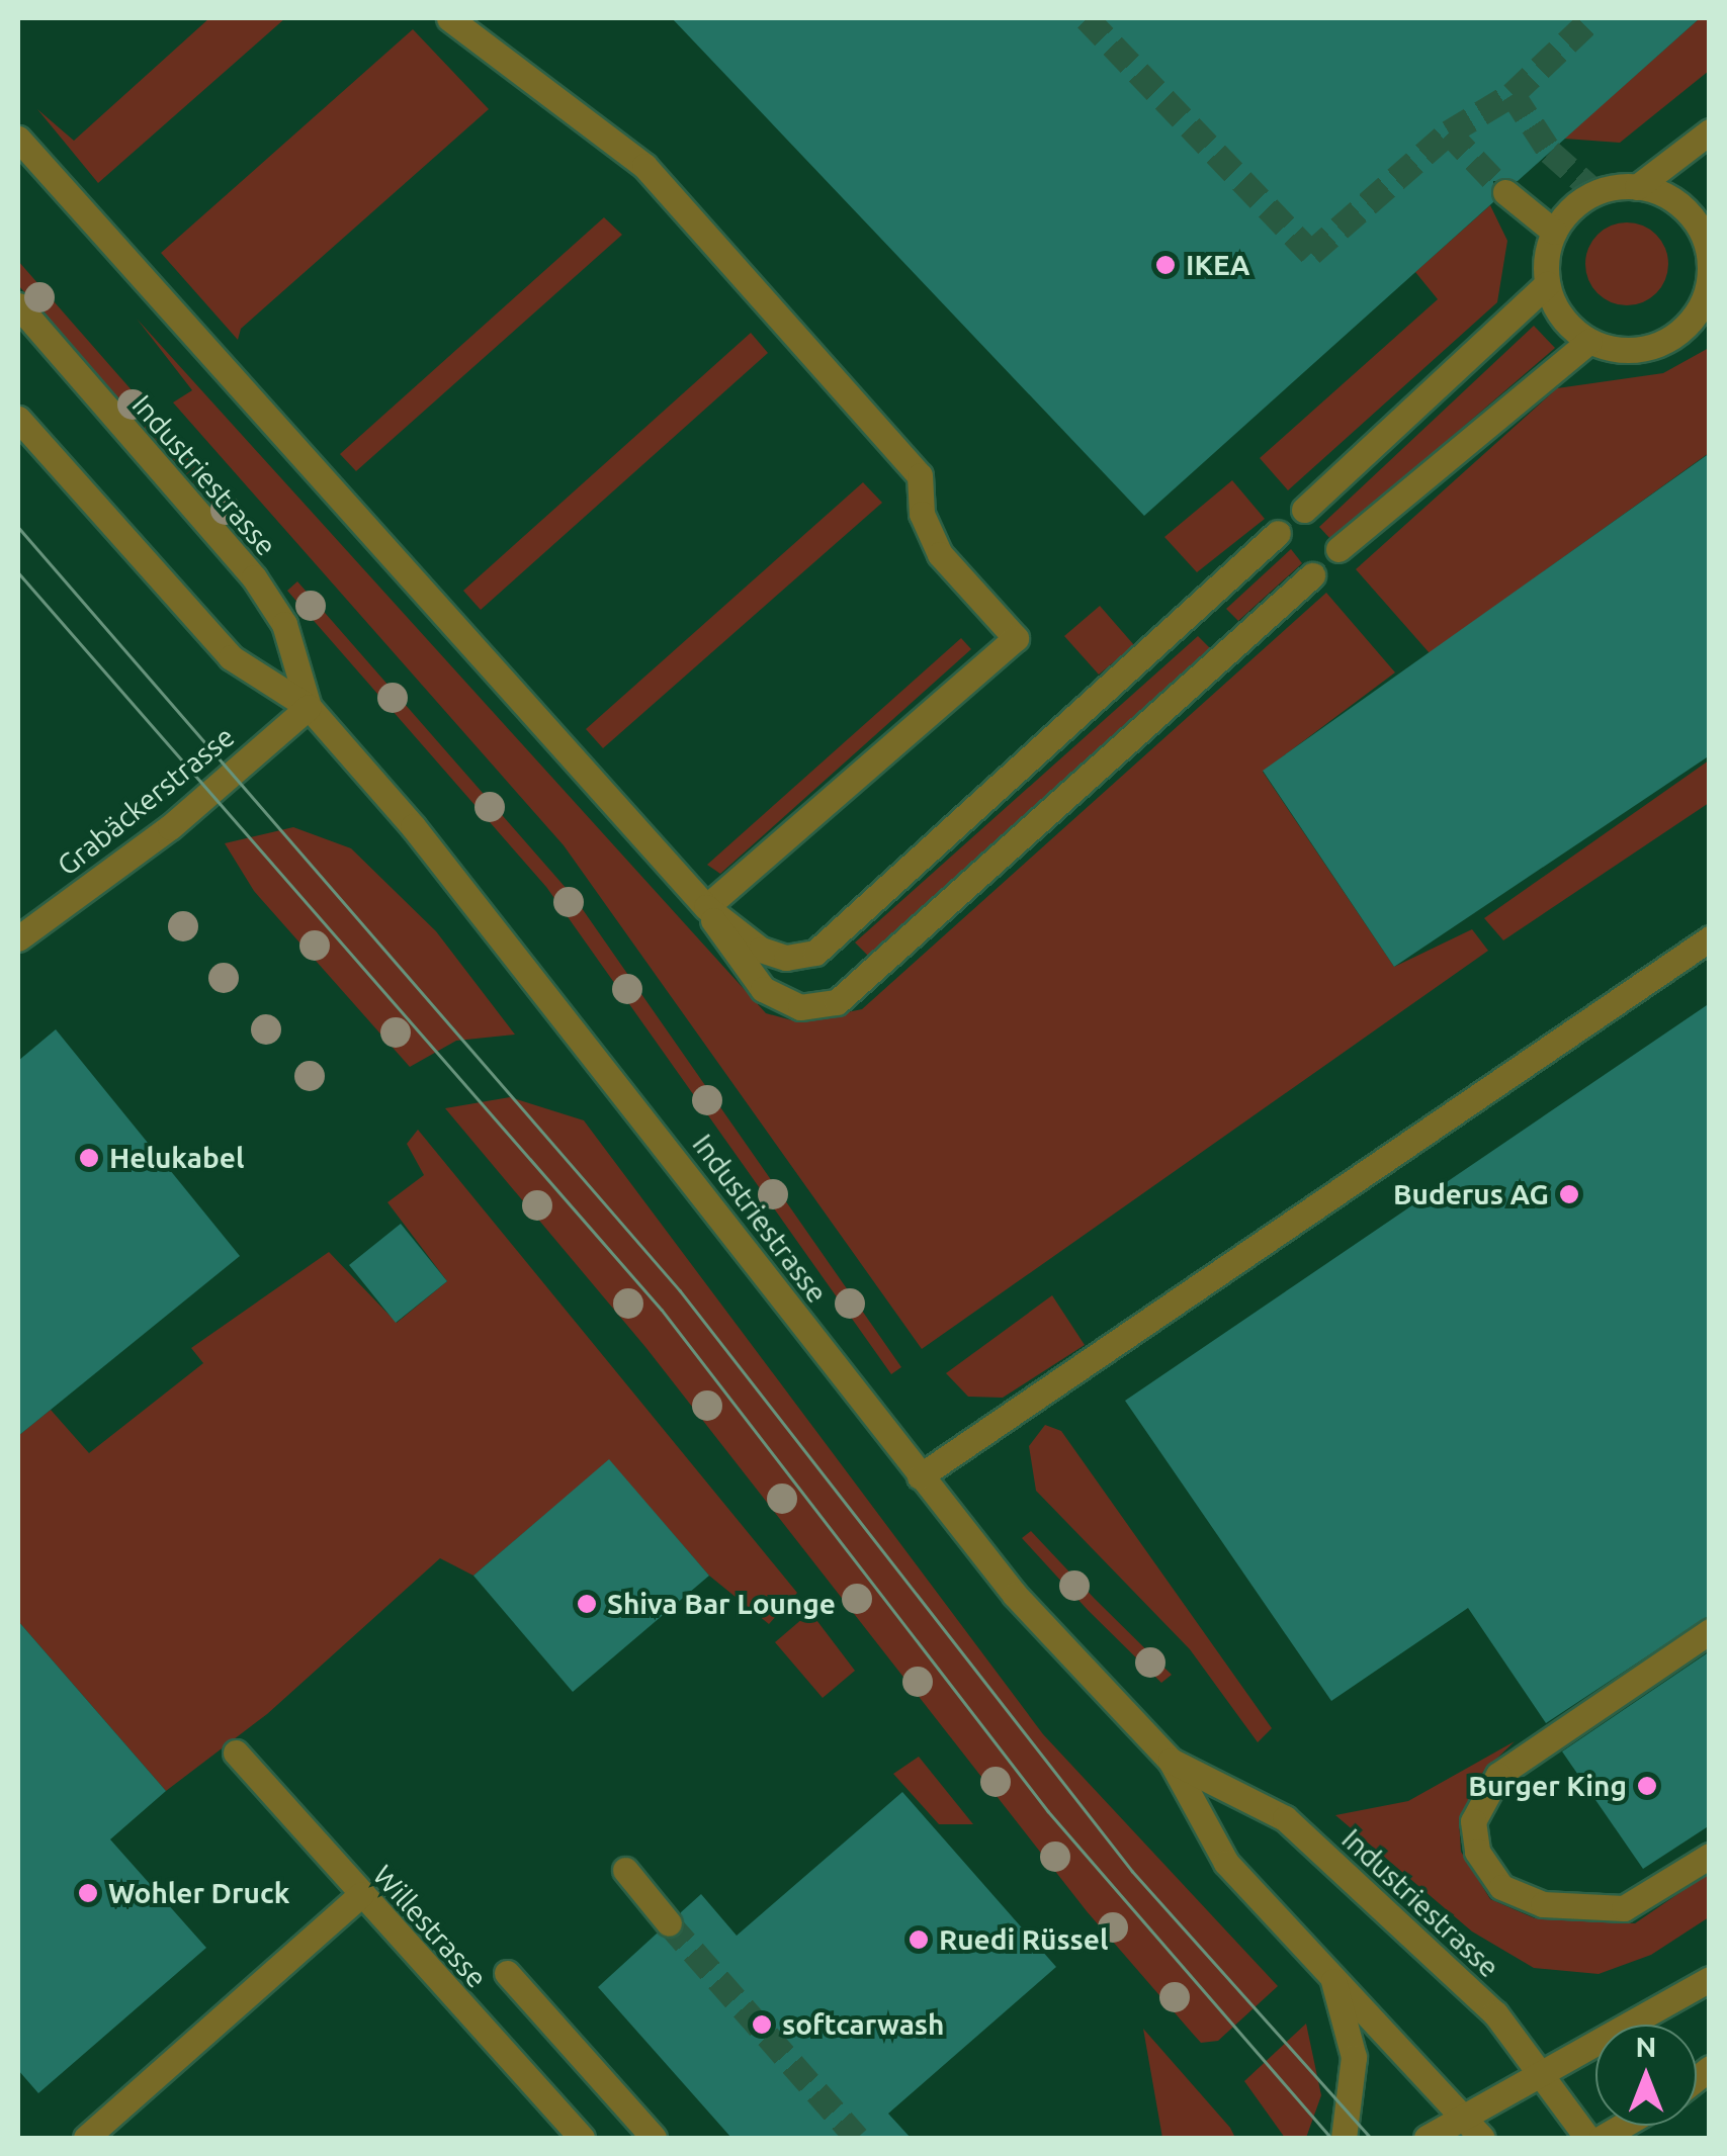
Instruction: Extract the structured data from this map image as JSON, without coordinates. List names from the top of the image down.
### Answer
{
  "streets": {
    "street": ["Industriestrasse", "Grabäckerstrasse", "Willestrasse"]
  },
  "crossings": [
    ["Industriestrasse", "Grabäckerstrasse"]
  ],
  "places": [
    "IKEA",
    "Helukabel",
    "Buderus AG",
    "Shiva Bar Lounge",
    "Burger King",
    "Wohler Druck",
    "Ruedi Rüssel",
    "softcarwash"
  ],
  "north": "top"
}
